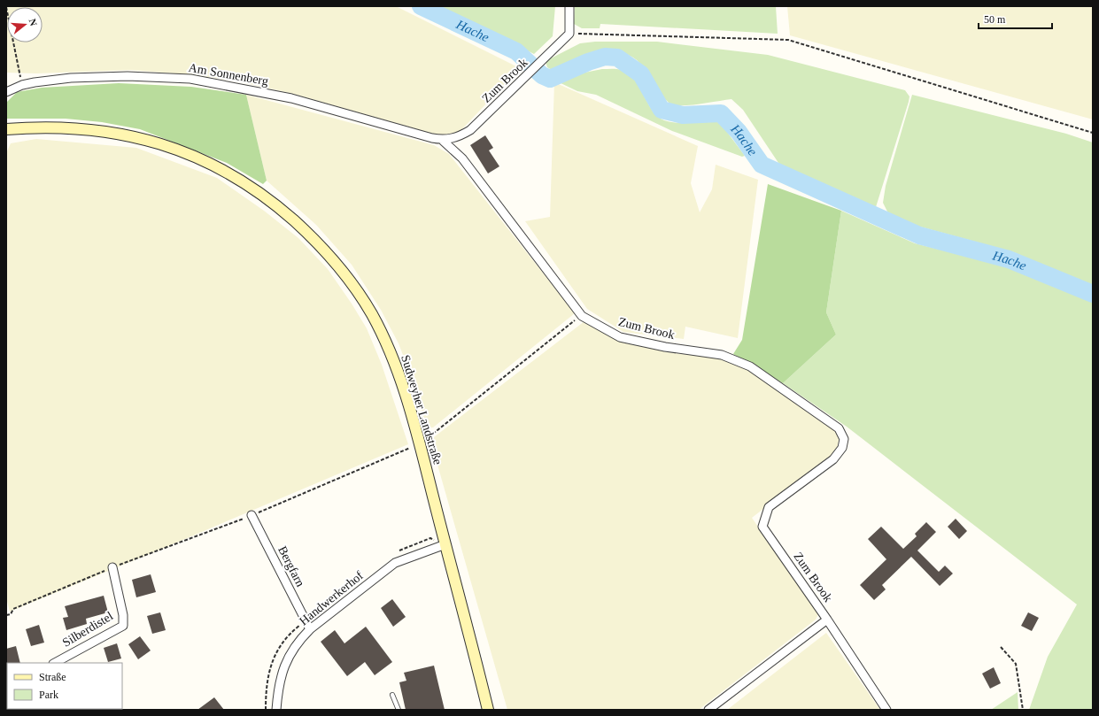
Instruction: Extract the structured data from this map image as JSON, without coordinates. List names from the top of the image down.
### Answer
{
  "streets": {
    "main road": ["Sudweyher Landstraße"],
    "street": [
      "Am Sonnenberg",
      "Zum Brook",
      "Bergfarn",
      "Handwerkerhof",
      "Silberdistel"
    ]
  },
  "crossings": [
    ["Am Sonnenberg", "Zum Brook"],
    ["Sudweyher Landstraße", "Handwerkerhof"],
    ["Bergfarn", "Handwerkerhof"]
  ],
  "water": ["Hache"],
  "legend": ["Straße", "Park"],
  "scale_bar": "50 m",
  "north": "right"
}
